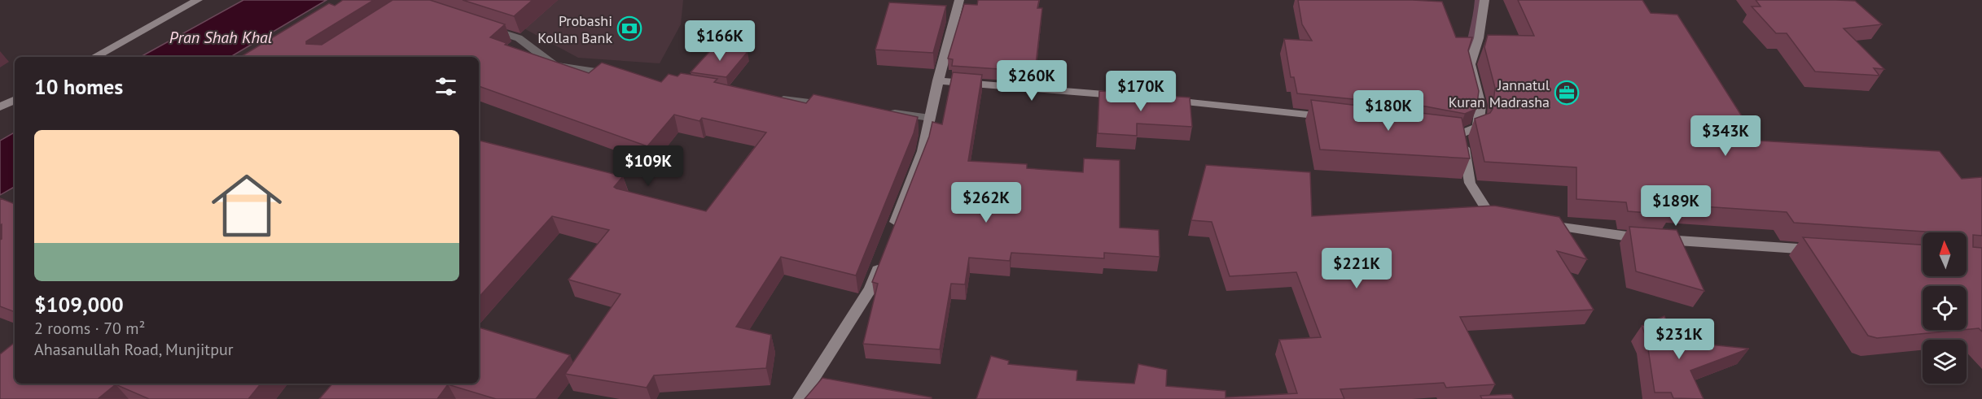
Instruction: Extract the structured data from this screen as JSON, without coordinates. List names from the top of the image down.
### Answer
{
  "water": ["Pran Shah Khal"],
  "places": {
    "bank": ["Probashi Kollan Bank"],
    "office": ["Jannatul Kuran Madrasha"]
  },
  "north": "top",
  "page": {
    "price": [
      "$166K",
      "$260K",
      "$170K",
      "$180K",
      "$343K",
      "$109K",
      "$262K",
      "$189K",
      "$221K",
      "$231K"
    ],
    "heading": "10 homes",
    "list": [
      {
        "name": "$109,000",
        "note": "2 rooms · 70 m² · Ahasanullah Road, Munjitpur"
      }
    ]
  }
}
